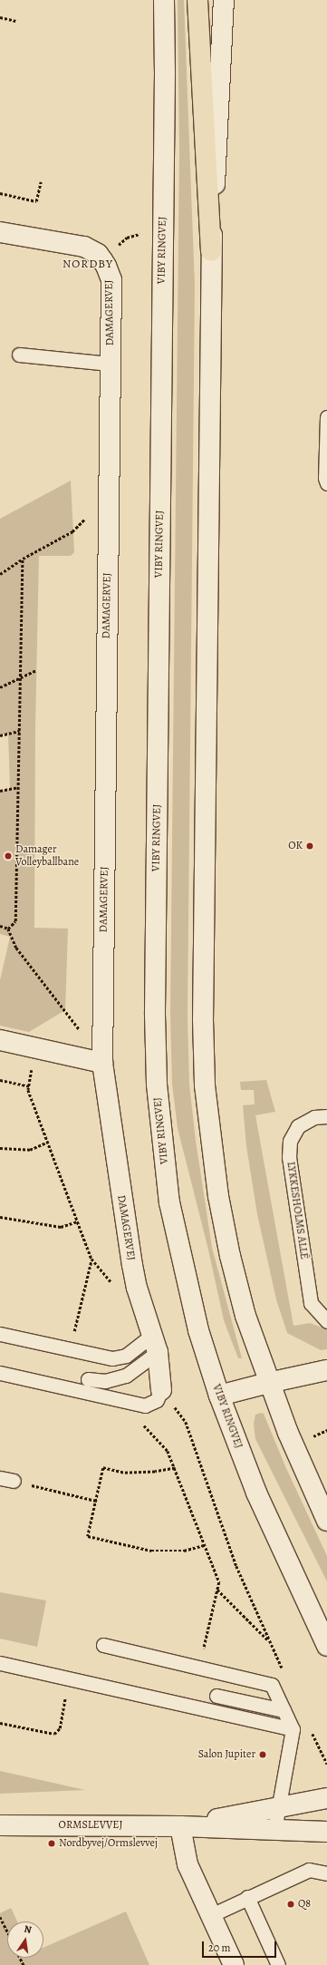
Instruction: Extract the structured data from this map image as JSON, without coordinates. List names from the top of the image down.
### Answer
{
  "streets": {
    "main road": ["VIBY RINGVEJ", "DAMAGERVEJ", "ORMSLEVVEJ"],
    "lane": ["LYKKESHOLMS ALLÉ"]
  },
  "districts": ["NORDBY"],
  "places": [
    "OK",
    "Damager Volleyballbane",
    "Salon Jupiter",
    "Nordbyvej/Ormslevvej",
    "Q8"
  ],
  "scale_bar": "20 m",
  "north": "top"
}
